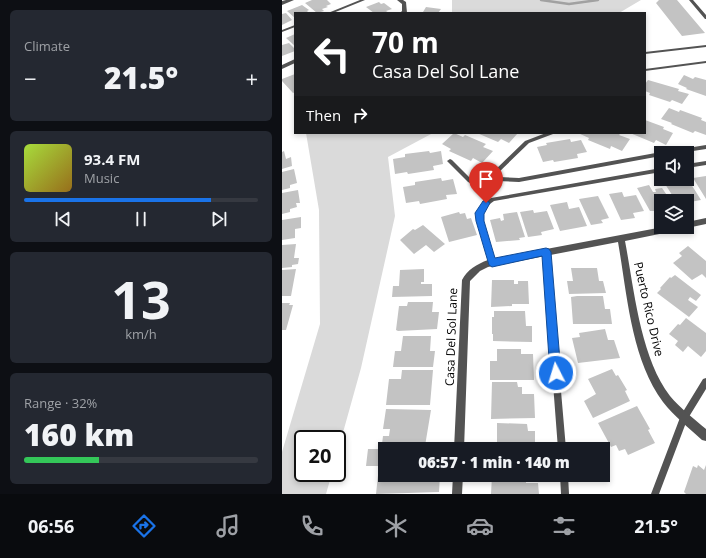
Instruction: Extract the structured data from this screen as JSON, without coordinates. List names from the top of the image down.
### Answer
{
  "streets": {
    "street": ["Puerto Rico Drive", "Casa Del Sol Lane"]
  },
  "crossings": [
    ["Puerto Rico Drive", "Casa Del Sol Lane"]
  ],
  "page": {
    "tile": [
      "Climate",
      ["13", "km/h"],
      ["Range · 32%", "160 km"]
    ],
    "turn": ["70 m", "Casa Del Sol Lane"],
    "heat": ["−", "21.5°", "+"],
    "then": "Then",
    "song": ["93.4 FM", "Music"],
    "limit": "20",
    "trip": "06:57 · 1 min · 140 m",
    "tabs": ["06:56", "21.5°"]
  }
}
